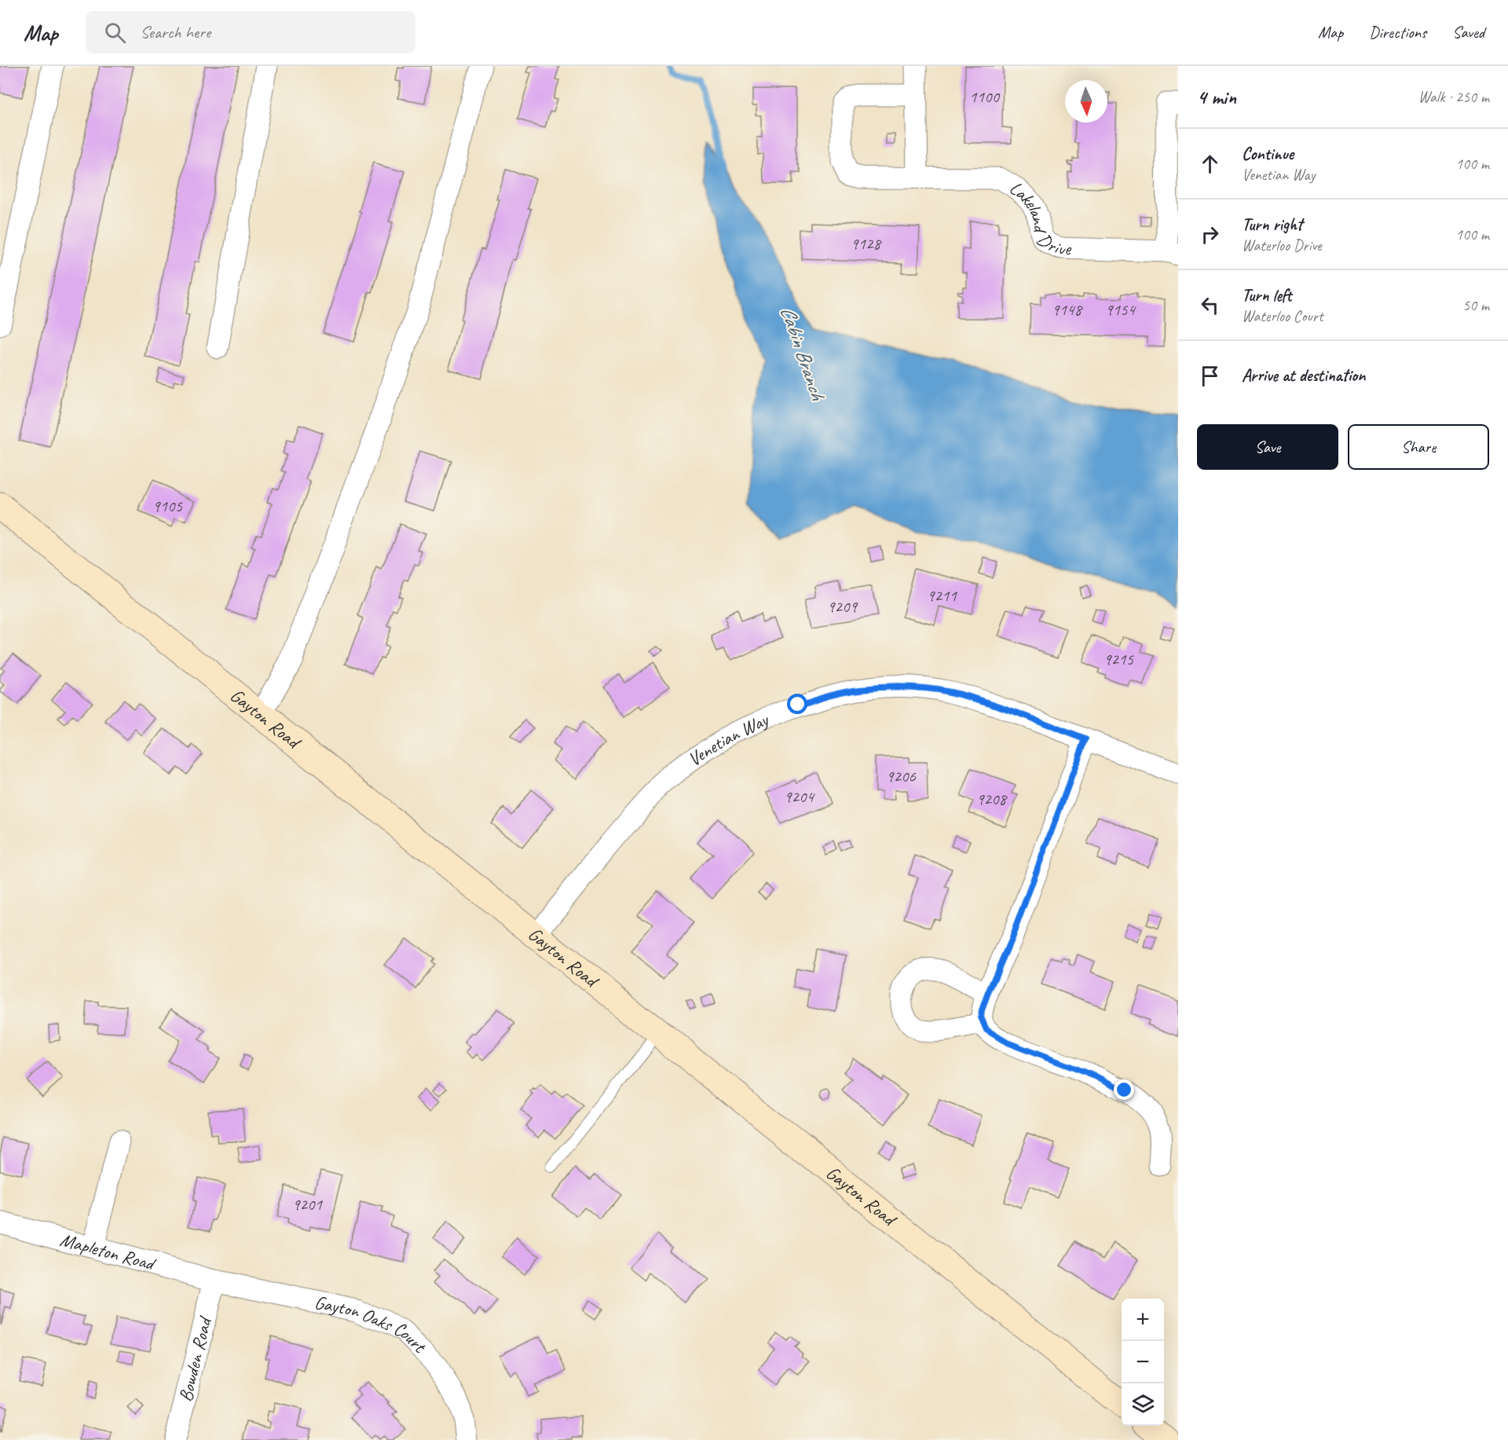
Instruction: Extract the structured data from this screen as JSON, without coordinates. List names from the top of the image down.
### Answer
{
  "streets": {
    "street": [
      "Lakeland Drive",
      "Gayton Road",
      "Venetian Way",
      "Mapleton Road",
      "Gayton Oaks Court",
      "Bowden Road"
    ]
  },
  "crossings": [
    ["Gayton Road", "Venetian Way"],
    ["Mapleton Road", "Gayton Oaks Court"],
    ["Mapleton Road", "Bowden Road"],
    ["Gayton Oaks Court", "Bowden Road"]
  ],
  "water": ["Cabin Branch"],
  "house_numbers": [
    "1100",
    "9128",
    "9148",
    "9154",
    "9105",
    "9211",
    "9209",
    "9215",
    "9206",
    "9204",
    "9208",
    "9201"
  ],
  "north": "bottom",
  "page": {
    "header": "Map",
    "search": "Search here",
    "nav": ["Map", "Directions", "Saved"],
    "heading": ["4 min", "Walk · 250 m"],
    "list": [
      ["Continue", "Venetian Way", "100 m"],
      ["Turn right", "Waterloo Drive", "100 m"],
      ["Turn left", "Waterloo Court", "50 m"],
      "Arrive at destination"
    ],
    "buttons": ["Save", "Share"],
    "map_buttons": ["+", "−"]
  }
}
